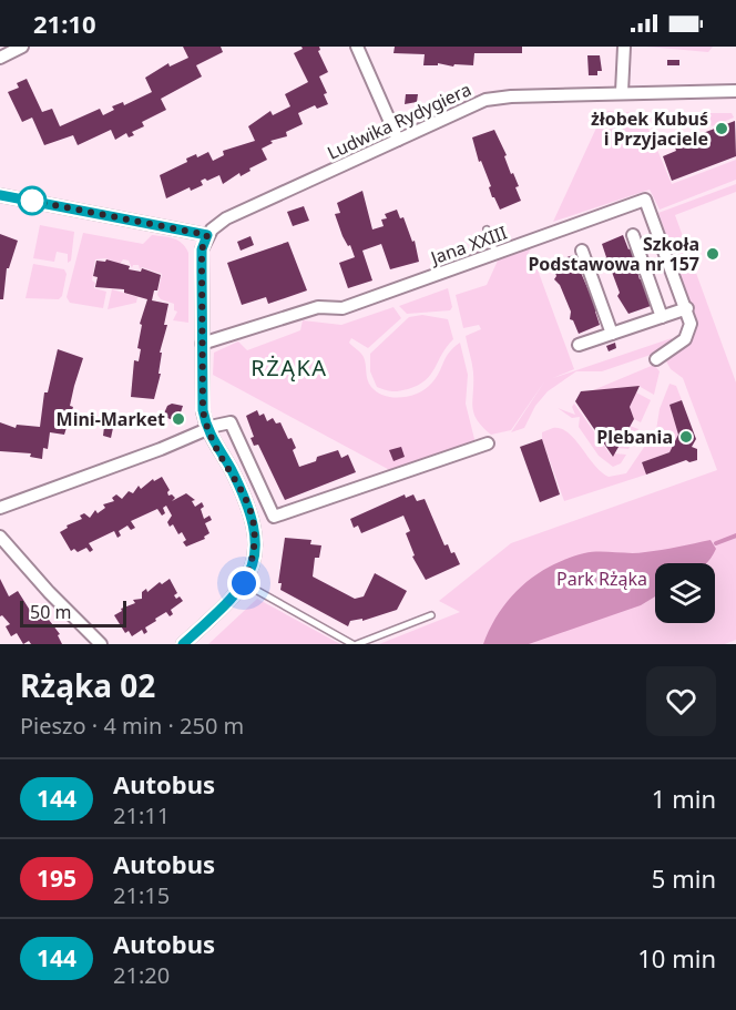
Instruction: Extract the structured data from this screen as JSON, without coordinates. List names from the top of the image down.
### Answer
{
  "streets": {
    "street": ["Ludwika Rydygiera", "Jana XXIII"]
  },
  "districts": ["RŻĄKA"],
  "parks": ["Park Rżąka"],
  "places": [
    "żłobek Kubuś i Przyjaciele",
    "Szkoła Podstawowa nr 157",
    "Mini-Market",
    "Plebania"
  ],
  "lines": ["bus line 144"],
  "scale_bar": "50 m",
  "page": {
    "status": "21:10",
    "scale": "50 m",
    "heading": ["Rżąka 02", "Pieszo · 4 min · 250 m"],
    "list": [
      {
        "mark": "144",
        "name": "Autobus",
        "note": "21:11",
        "value": "1 min"
      },
      {
        "mark": "195",
        "name": "Autobus",
        "note": "21:15",
        "value": "5 min"
      },
      {
        "mark": "144",
        "name": "Autobus",
        "note": "21:20",
        "value": "10 min"
      }
    ]
  }
}
